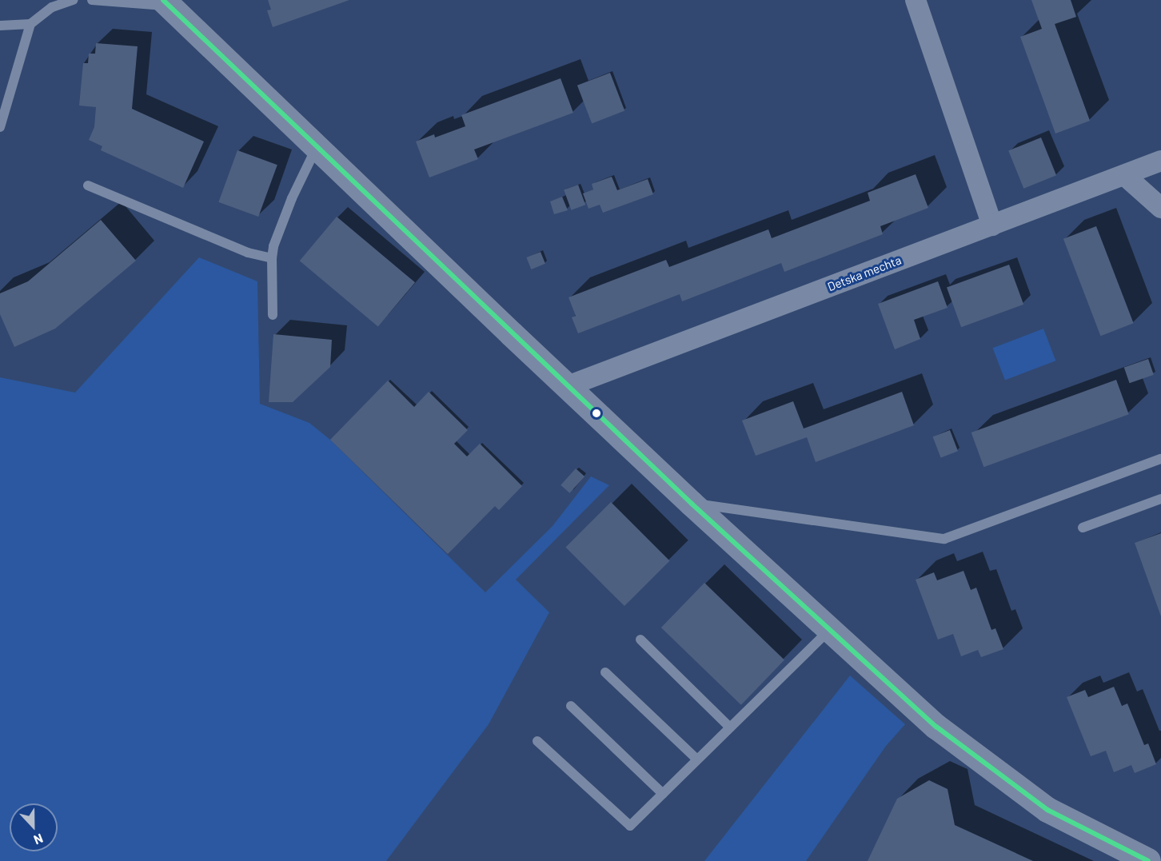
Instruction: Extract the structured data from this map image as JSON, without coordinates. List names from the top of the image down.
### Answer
{
  "streets": {
    "street": ["Detska mechta"]
  },
  "north": "bottom"
}
